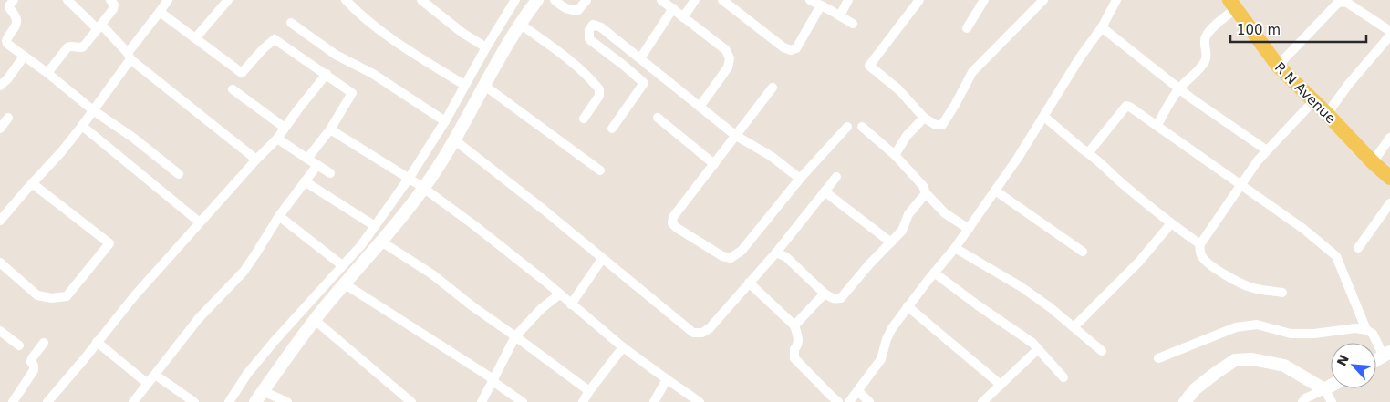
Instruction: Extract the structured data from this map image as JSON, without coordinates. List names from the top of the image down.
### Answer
{
  "streets": {
    "main road": ["R N Avenue"]
  },
  "scale_bar": "100 m",
  "north": "top left"
}
